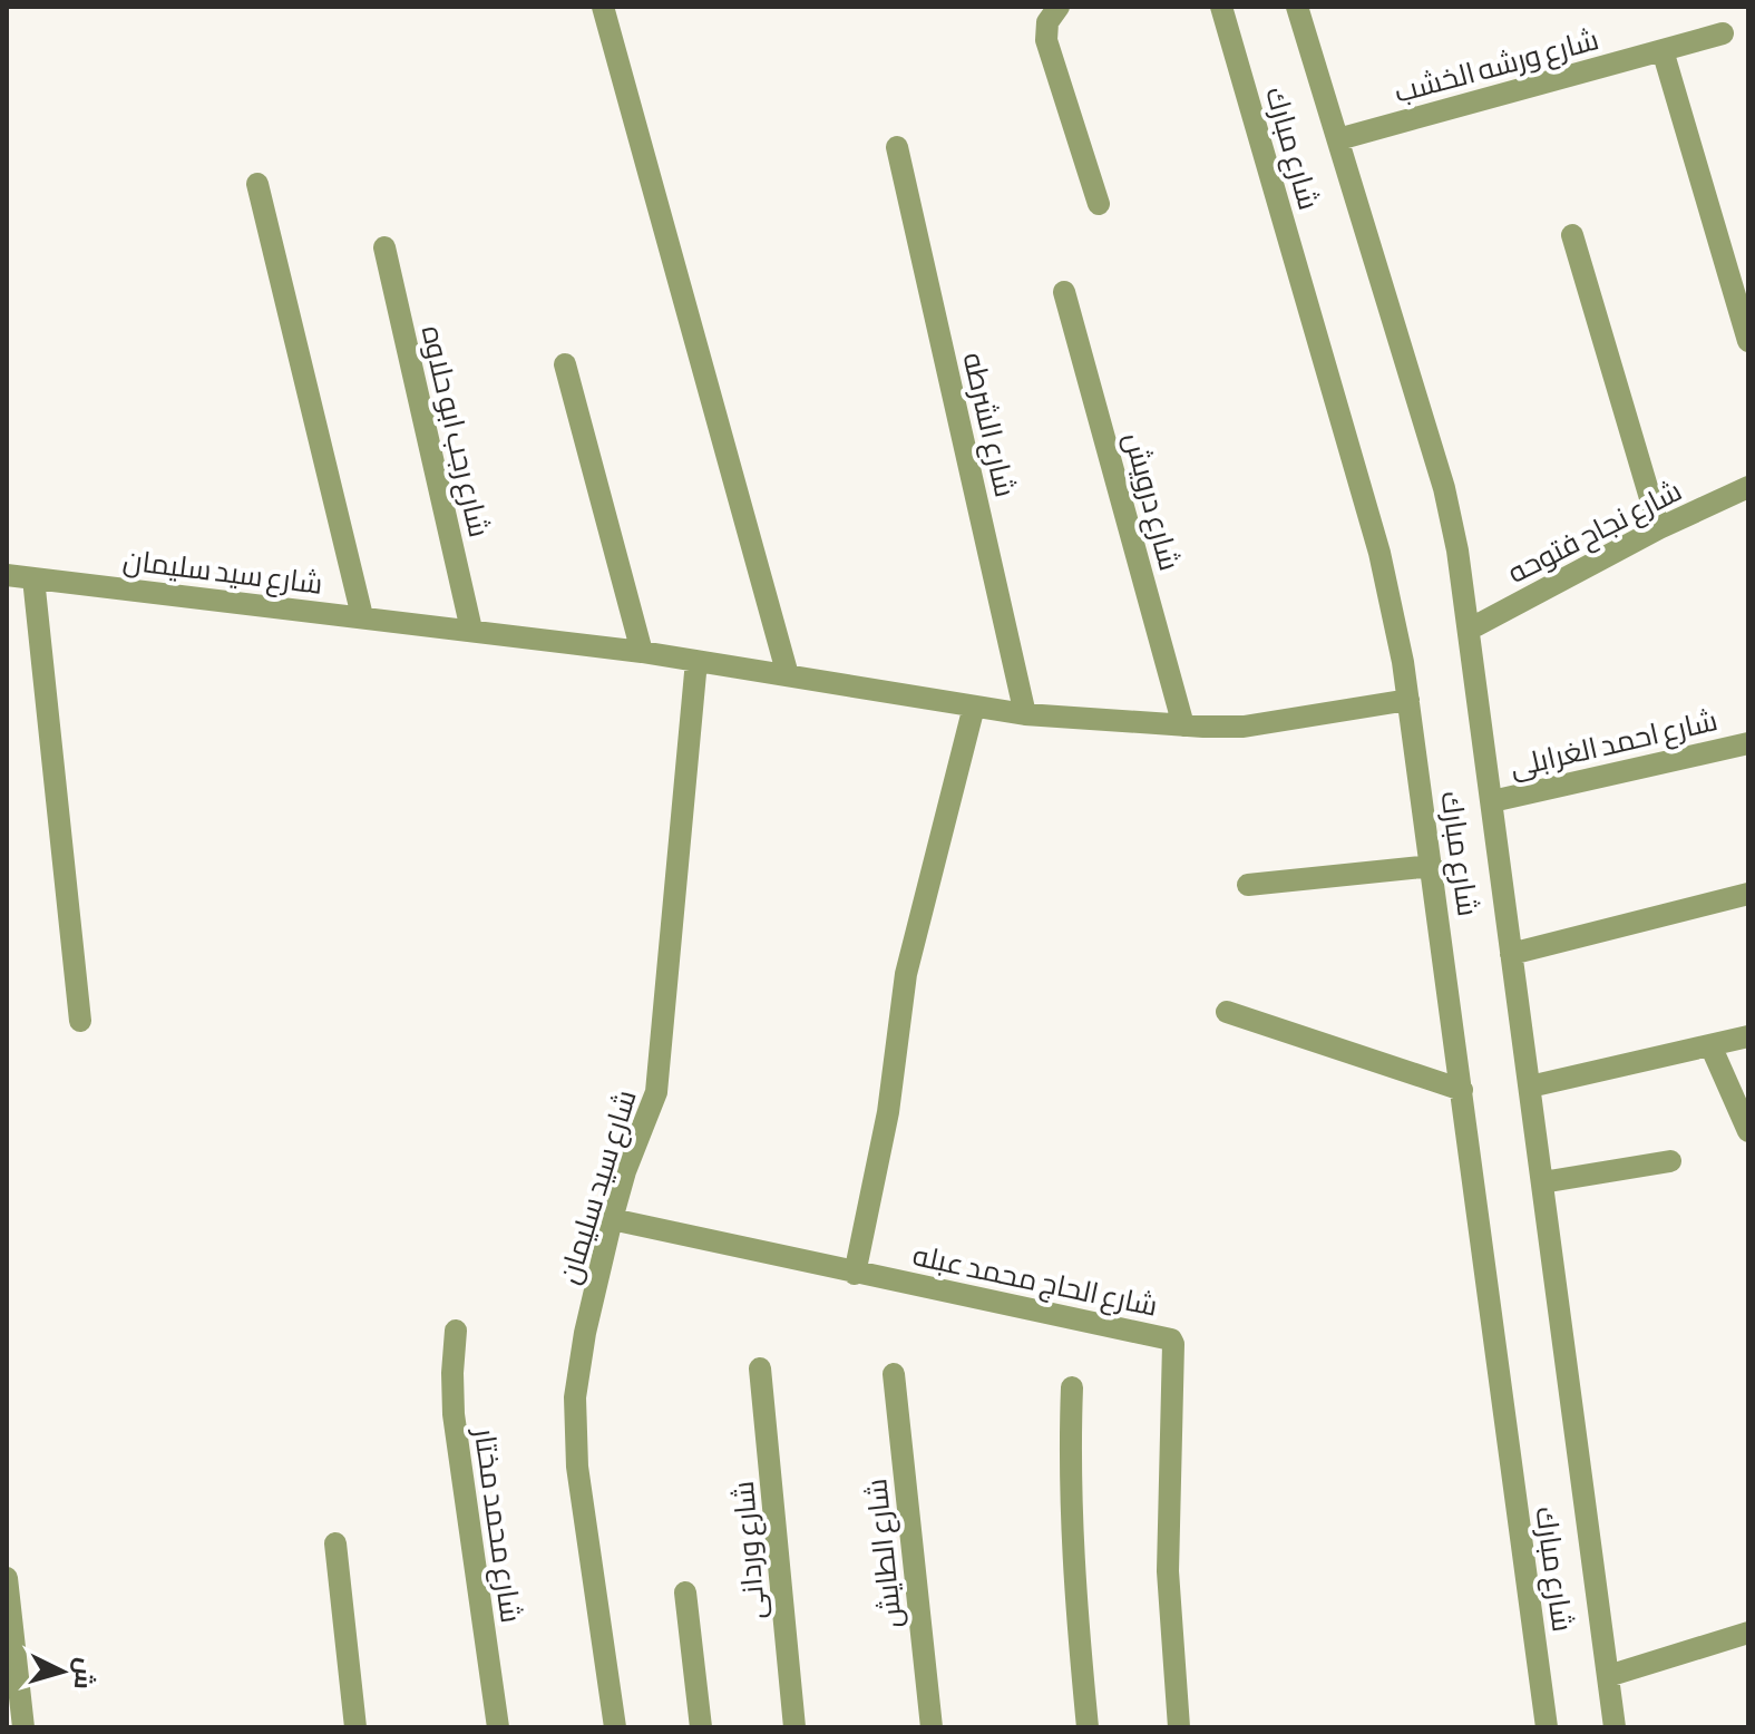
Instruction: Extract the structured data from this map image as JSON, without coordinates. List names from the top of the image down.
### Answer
{
  "streets": {
    "street": [
      "شارع ورشه الخشب",
      "شارع مبارك",
      "شارع الشرطه",
      "شارع رجب ابو حلاوه",
      "شارع درويش",
      "شارع نجاح فتوحه",
      "شارع سيد سليمان",
      "شارع احمد الغرابلى",
      "شارع الحاج محمد عبله",
      "شارع محمد مختار",
      "شارع وردانى",
      "شارع الطايش"
    ]
  },
  "crossings": [
    ["شارع ورشه الخشب", "شارع مبارك"],
    ["شارع مبارك", "شارع نجاح فتوحه"],
    ["شارع مبارك", "شارع سيد سليمان"],
    ["شارع مبارك", "شارع احمد الغرابلى"],
    ["شارع الشرطه", "شارع سيد سليمان"],
    ["شارع رجب ابو حلاوه", "شارع سيد سليمان"],
    ["شارع درويش", "شارع سيد سليمان"],
    ["شارع سيد سليمان", "شارع الحاج محمد عبله"]
  ],
  "north": "right"
}
